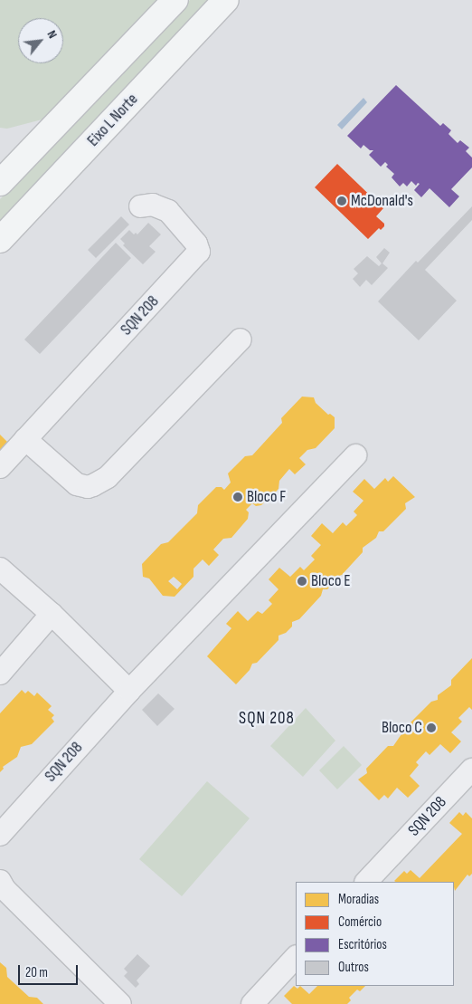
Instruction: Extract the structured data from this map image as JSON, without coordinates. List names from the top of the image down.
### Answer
{
  "streets": {
    "main road": ["Eixo L Norte"],
    "street": ["SQN 208"]
  },
  "districts": ["SQN 208"],
  "places": [
    "McDonald's",
    "Bloco F",
    "Bloco E",
    "Bloco C"
  ],
  "legend": [
    "Moradias",
    "Comércio",
    "Escritórios",
    "Outros"
  ],
  "scale_bar": "20 m",
  "north": "top right"
}
